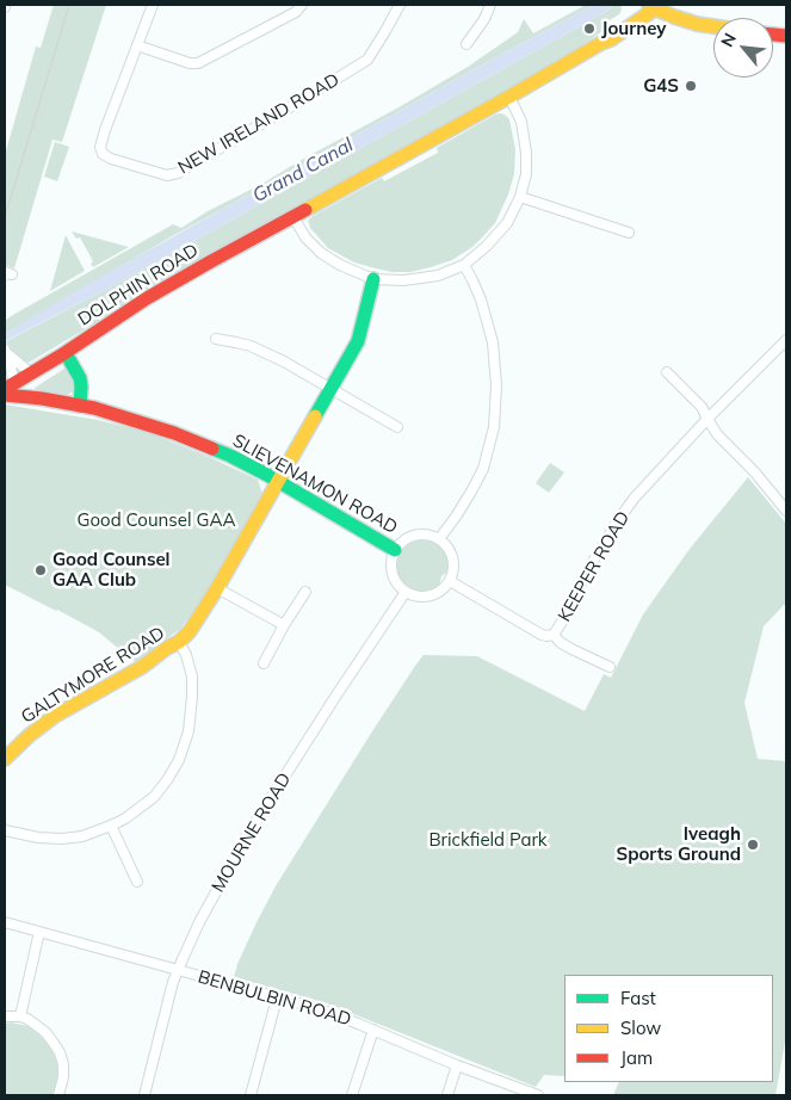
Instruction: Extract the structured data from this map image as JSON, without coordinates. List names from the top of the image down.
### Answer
{
  "streets": {
    "street": [
      "NEW IRELAND ROAD",
      "DOLPHIN ROAD",
      "SLIEVENAMON ROAD",
      "KEEPER ROAD",
      "GALTYMORE ROAD",
      "MOURNE ROAD",
      "BENBULBIN ROAD"
    ]
  },
  "crossings": [
    ["SLIEVENAMON ROAD", "GALTYMORE ROAD"],
    ["SLIEVENAMON ROAD", "MOURNE ROAD"],
    ["MOURNE ROAD", "BENBULBIN ROAD"]
  ],
  "water": ["Grand Canal"],
  "parks": ["Good Counsel GAA", "Brickfield Park"],
  "places": [
    "Journey",
    "G4S",
    "Good Counsel GAA Club",
    "Iveagh Sports Ground"
  ],
  "legend": ["Fast", "Slow", "Jam"],
  "north": "top left"
}
